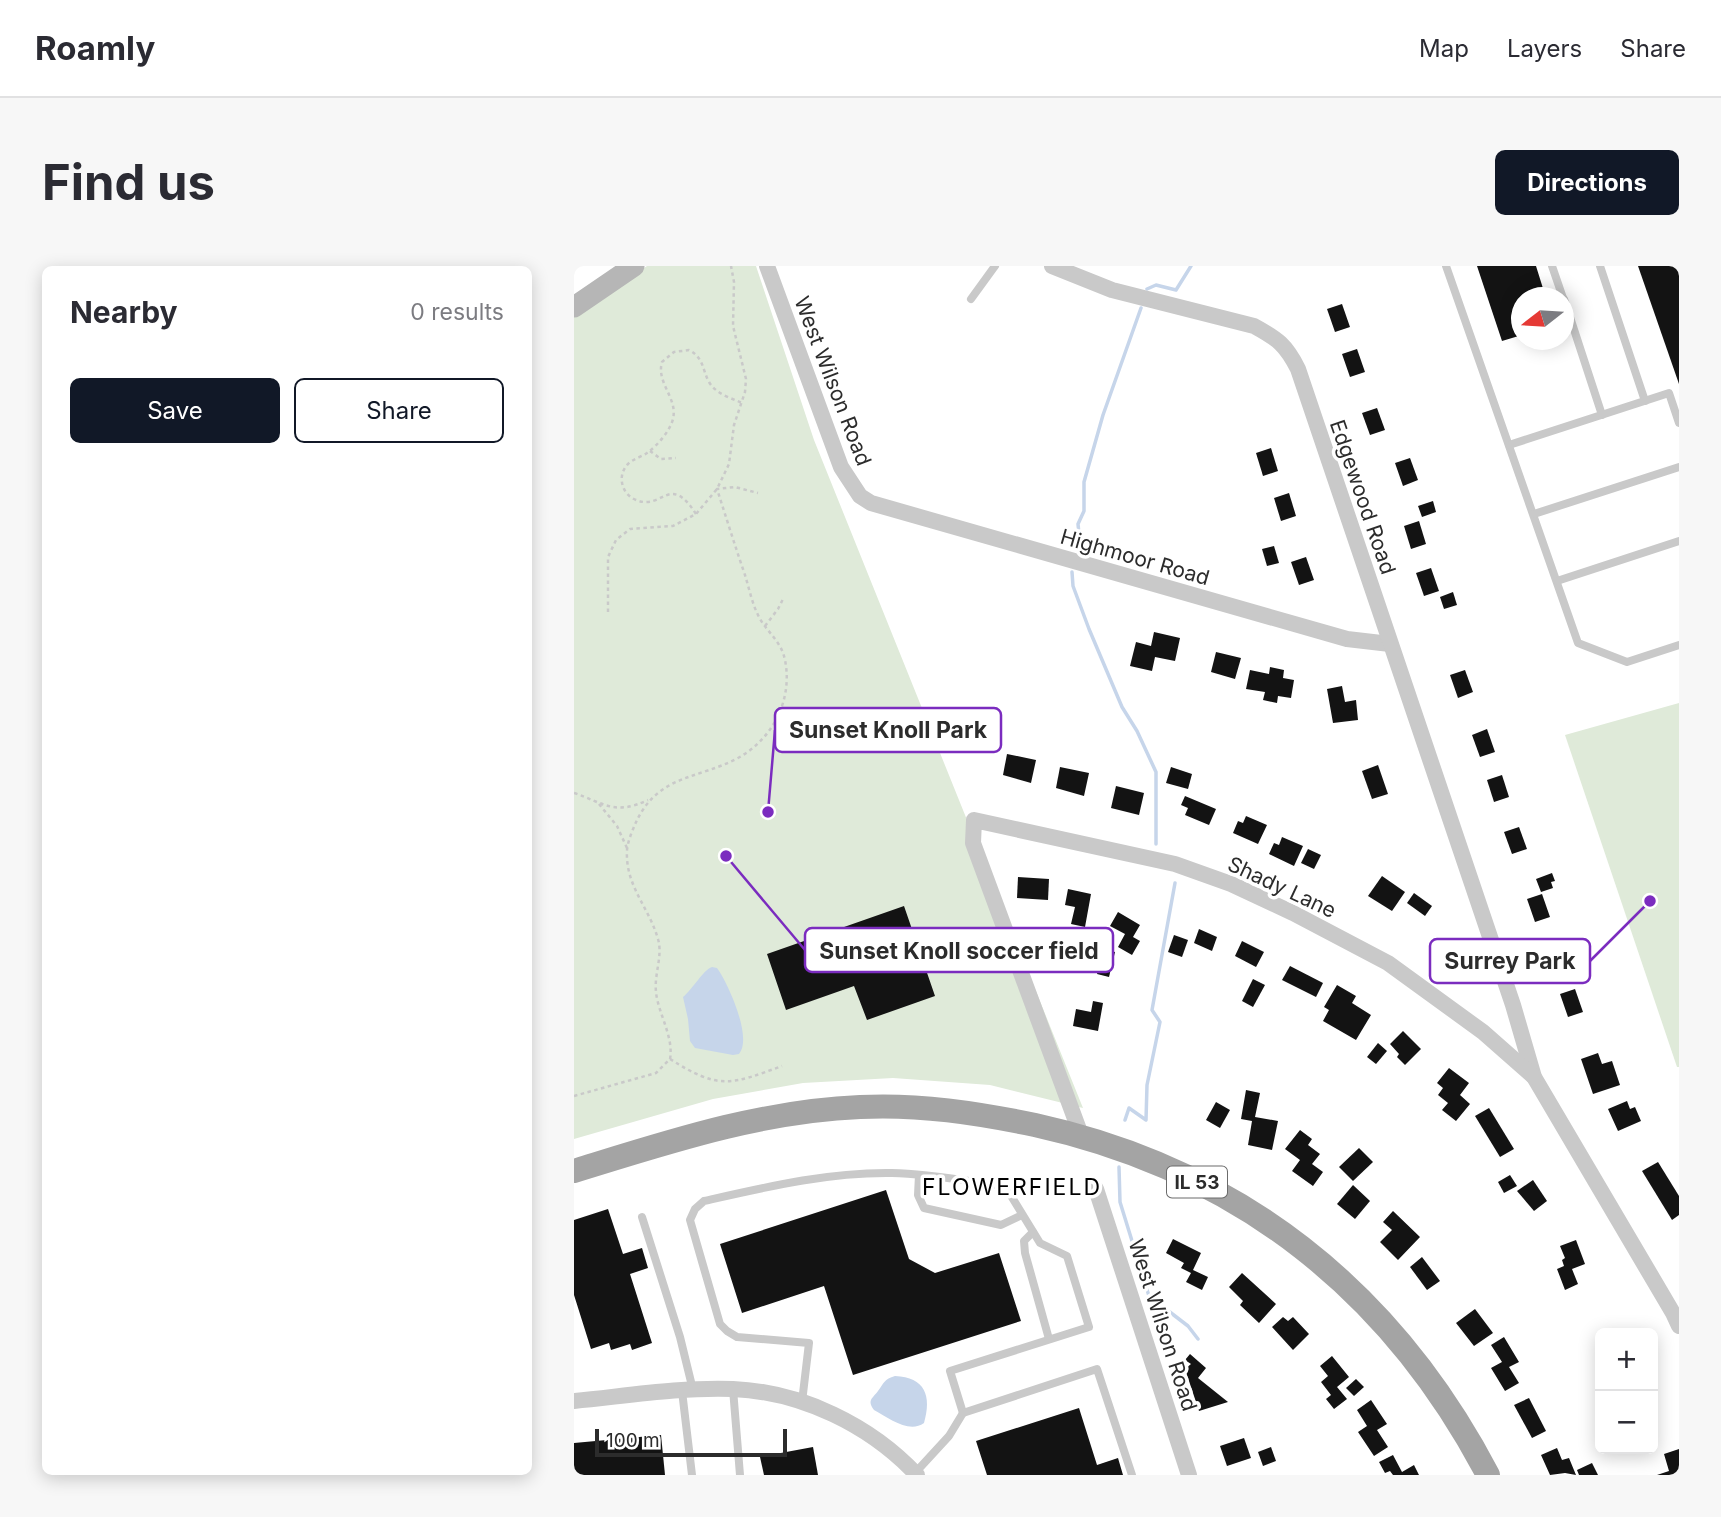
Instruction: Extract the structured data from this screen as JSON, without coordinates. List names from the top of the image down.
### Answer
{
  "streets": {
    "main road": ["IL 53"],
    "street": [
      "West Wilson Road",
      "Edgewood Road",
      "Highmoor Road",
      "Shady Lane"
    ]
  },
  "crossings": [
    ["West Wilson Road", "Highmoor Road"],
    ["Edgewood Road", "Highmoor Road"],
    ["Edgewood Road", "Shady Lane"],
    ["Shady Lane", "IL 53"]
  ],
  "districts": ["FLOWERFIELD"],
  "places": ["Sunset Knoll Park", "Sunset Knoll soccer field", "Surrey Park"],
  "scale_bar": "100 m",
  "north": "left",
  "page": {
    "header": "Roamly",
    "nav": ["Map", "Layers", "Share"],
    "buttons": [
      "Directions",
      ["Save", "Share"]
    ],
    "title": "Find us",
    "heading": ["Nearby", "0 results"],
    "map_buttons": ["+", "−"],
    "scale": "100 m"
  }
}
